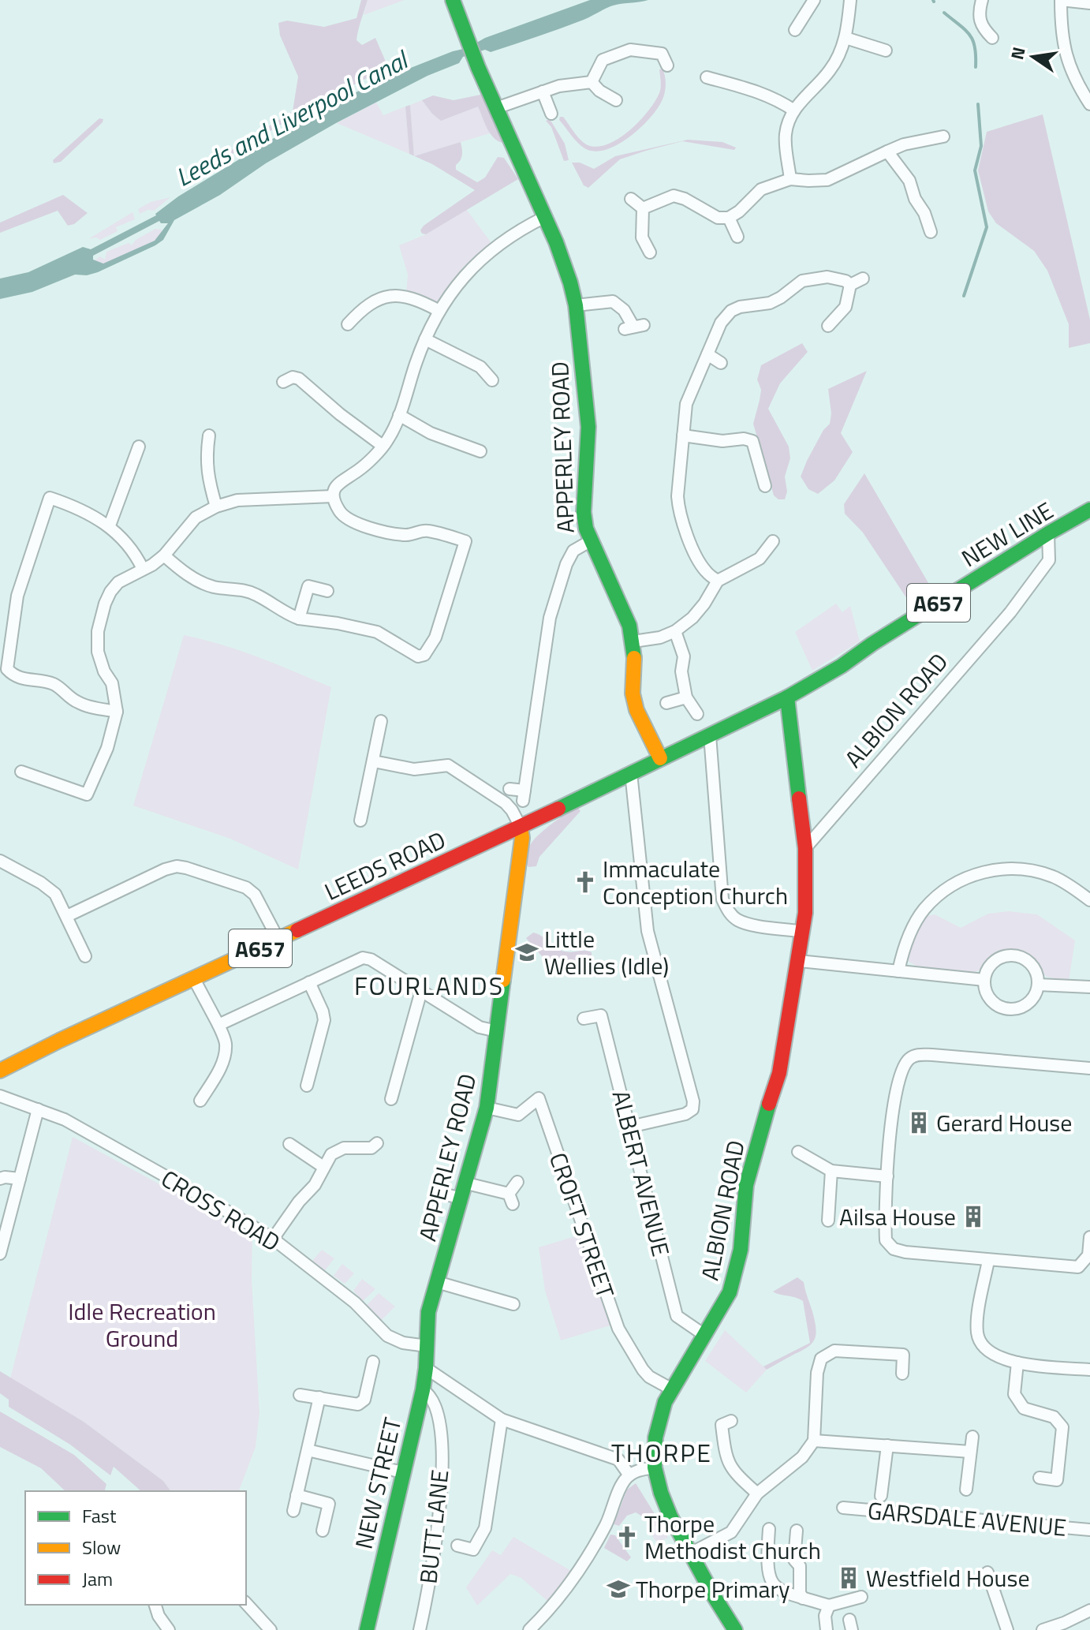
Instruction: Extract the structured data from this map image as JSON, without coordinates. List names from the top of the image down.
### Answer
{
  "streets": {
    "street": [
      "APPERLEY ROAD",
      "NEW LINE",
      "A657",
      "ALBION ROAD",
      "LEEDS ROAD",
      "ALBERT AVENUE",
      "CROSS ROAD",
      "CROFT STREET",
      "NEW STREET",
      "GARSDALE AVENUE",
      "BUTT LANE"
    ]
  },
  "crossings": [
    ["APPERLEY ROAD", "LEEDS ROAD"],
    ["APPERLEY ROAD", "CROSS ROAD"],
    ["APPERLEY ROAD", "CROFT STREET"],
    ["APPERLEY ROAD", "NEW STREET"],
    ["NEW LINE", "ALBION ROAD"],
    ["NEW LINE", "LEEDS ROAD"],
    ["ALBION ROAD", "LEEDS ROAD"],
    ["ALBION ROAD", "ALBERT AVENUE"],
    ["ALBION ROAD", "CROFT STREET"],
    ["CROSS ROAD", "NEW STREET"],
    ["NEW STREET", "BUTT LANE"]
  ],
  "districts": ["FOURLANDS", "THORPE"],
  "water": ["Leeds and Liverpool Canal"],
  "parks": ["Idle Recreation Ground"],
  "places": {
    "church": ["Immaculate Conception Church", "Thorpe Methodist Church"],
    "school or university": ["Little Wellies (Idle)", "Thorpe Primary"],
    "building": ["Gerard House", "Ailsa House", "Westfield House"]
  },
  "legend": ["Fast", "Slow", "Jam"],
  "north": "left"
}
